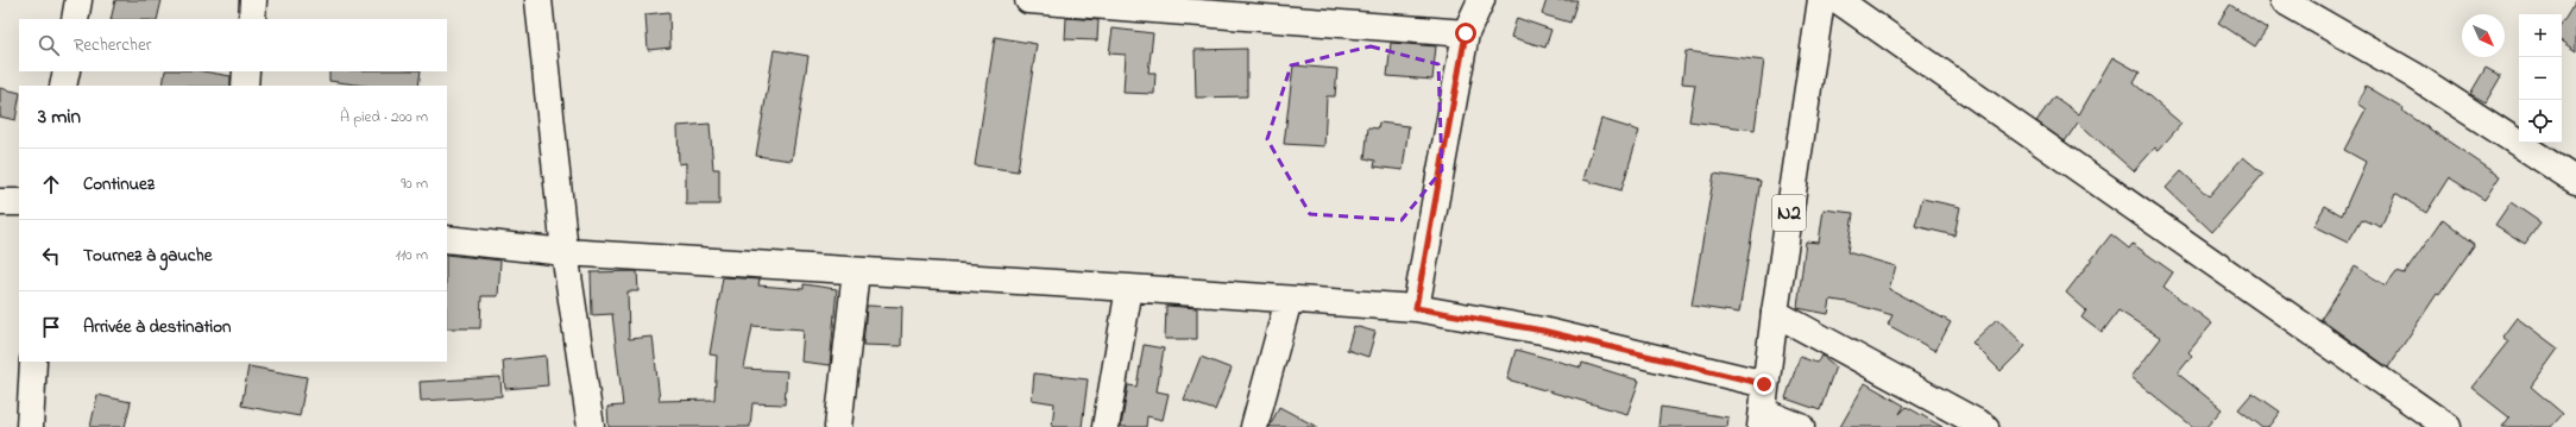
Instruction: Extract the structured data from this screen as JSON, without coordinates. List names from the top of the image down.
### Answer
{
  "streets": {
    "main road": ["N2"]
  },
  "north": "bottom right",
  "page": {
    "map_buttons": ["+", "−"],
    "search": "Rechercher",
    "heading": ["3 min", "À pied · 200 m"],
    "list": [
      ["Continuez", "90 m"],
      ["Tournez à gauche", "110 m"],
      "Arrivée à destination"
    ]
  }
}
